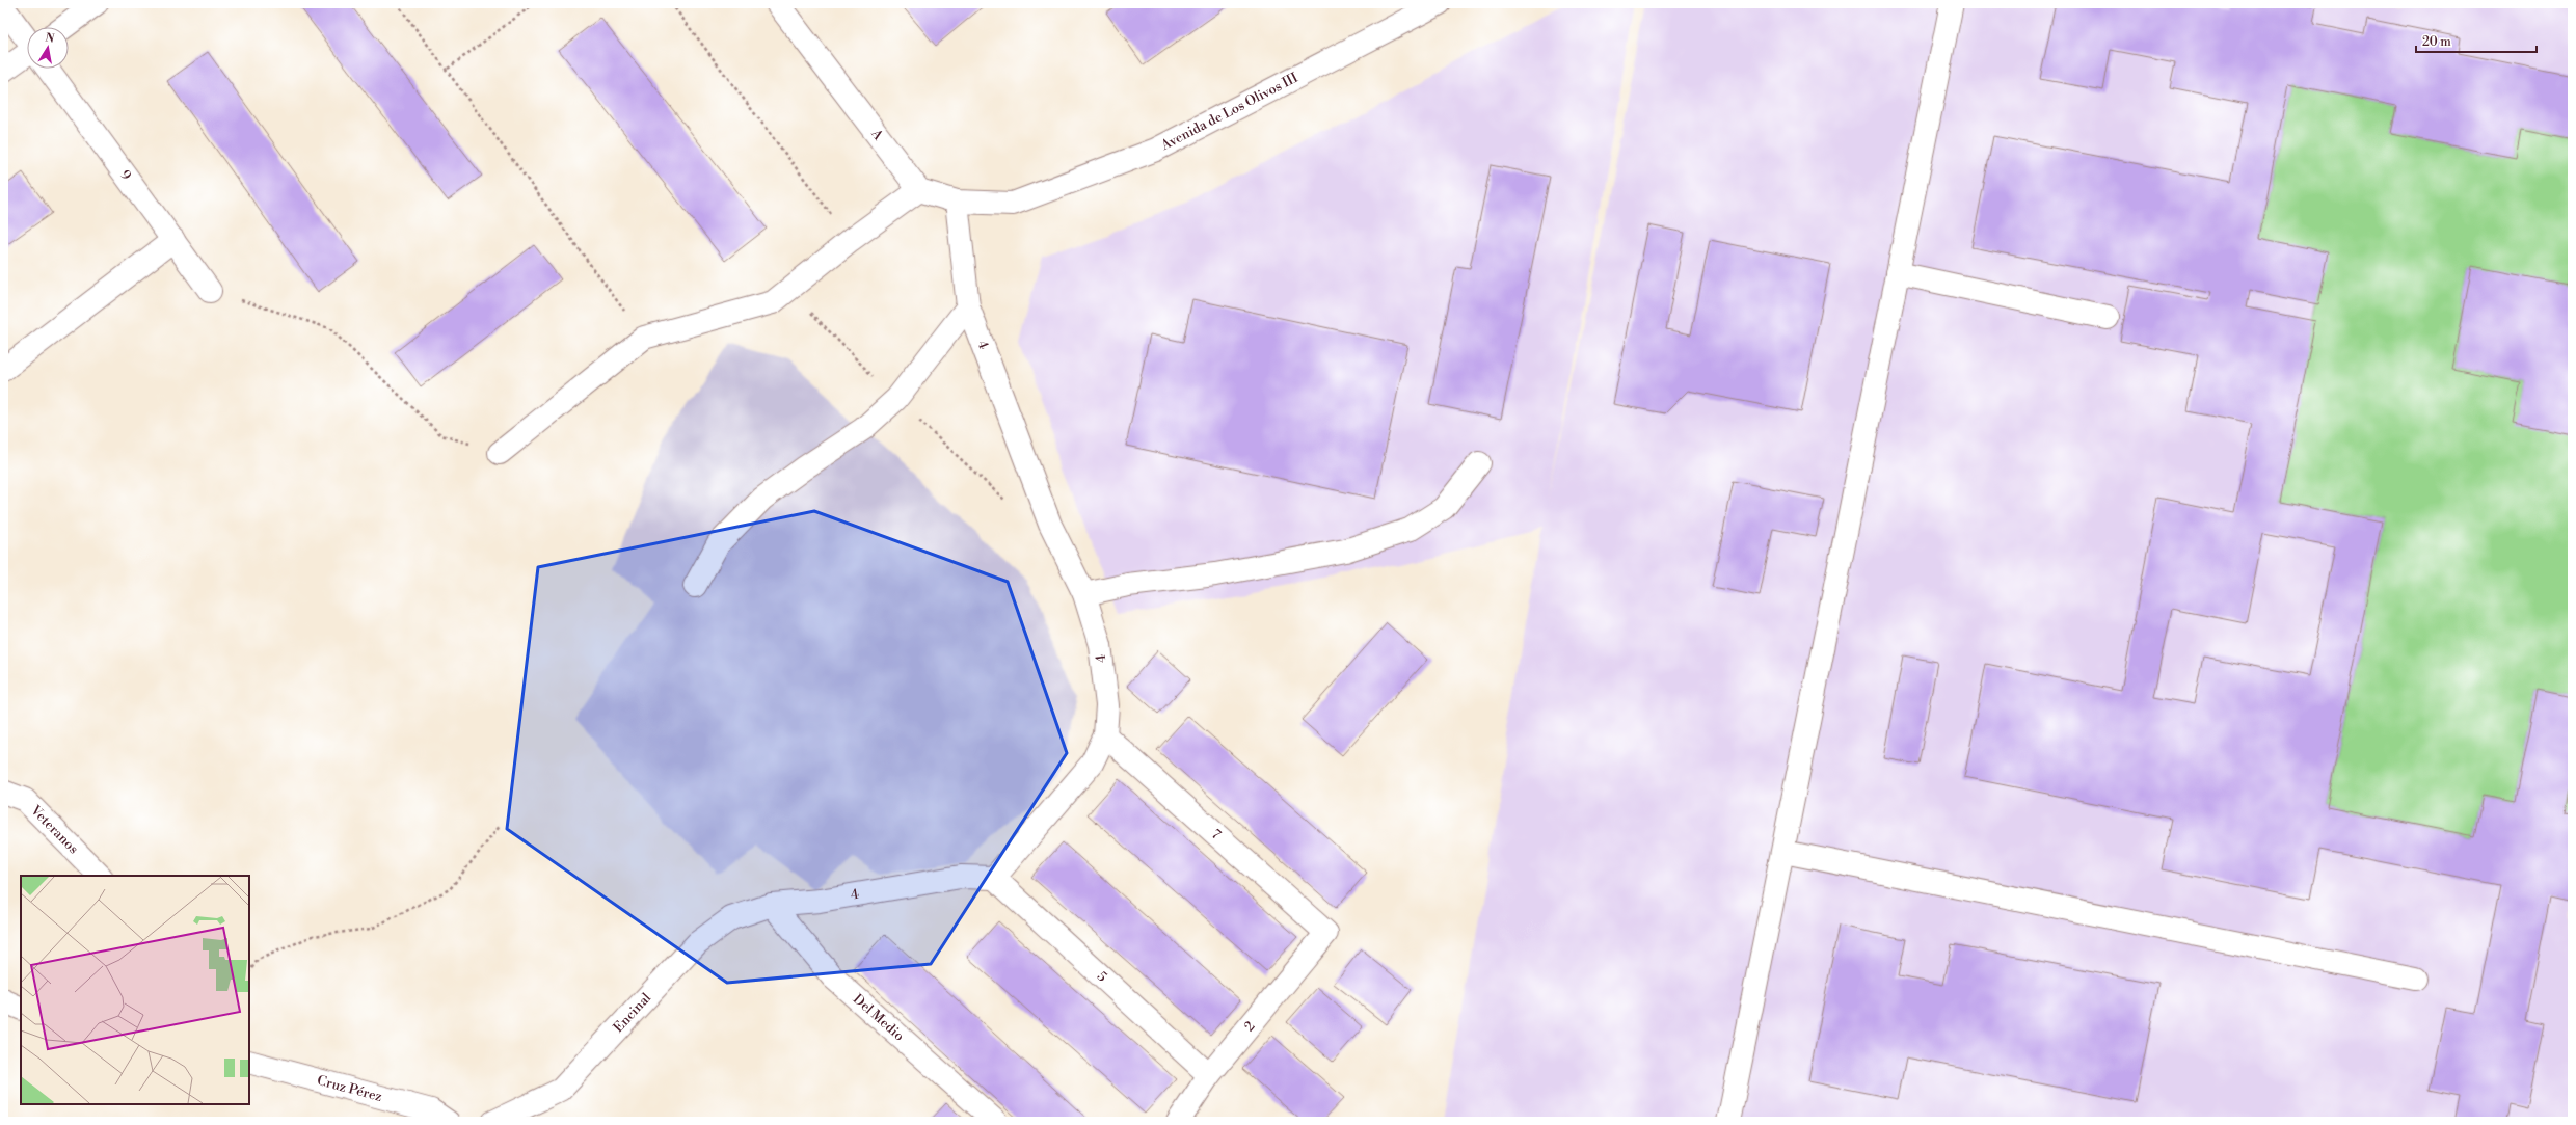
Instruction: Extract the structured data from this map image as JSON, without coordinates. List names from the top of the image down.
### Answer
{
  "streets": {
    "street": [
      "Avenida de Los Olivos III",
      "A",
      "9",
      "4",
      "Veteranos",
      "7",
      "5",
      "Encinal",
      "Del Medio",
      "2",
      "Cruz Pérez"
    ]
  },
  "crossings": [
    ["Avenida de Los Olivos III", "4"],
    ["4", "7"],
    ["4", "5"],
    ["4", "Encinal"],
    ["4", "Del Medio"],
    ["7", "2"],
    ["5", "2"],
    ["Encinal", "Del Medio"]
  ],
  "scale_bar": "20 m",
  "north": "top"
}
